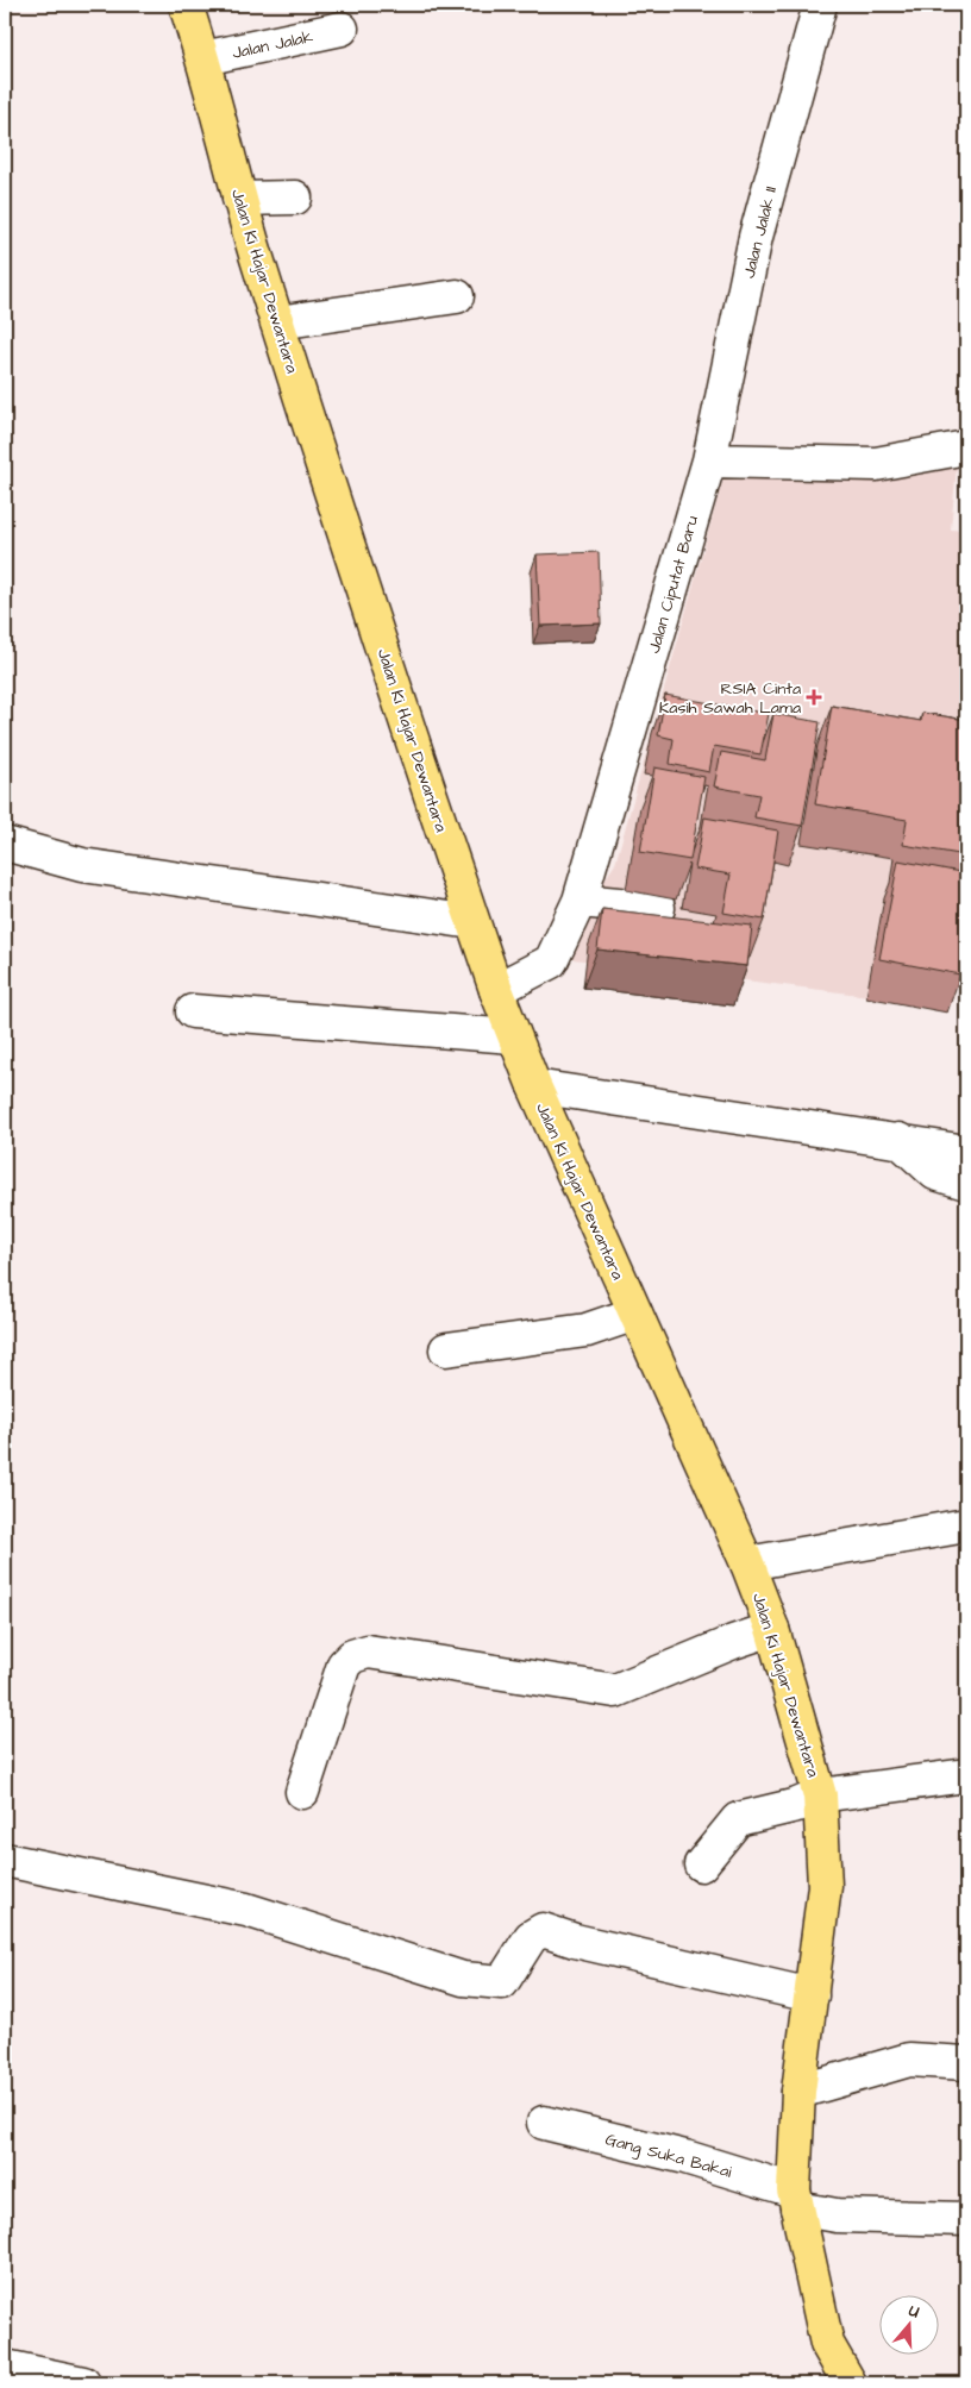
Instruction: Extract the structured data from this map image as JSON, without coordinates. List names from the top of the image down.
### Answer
{
  "streets": {
    "main road": ["Jalan Ki Hajar Dewantara"],
    "street": [
      "Jalan Jalak",
      "Jalan Jalak II",
      "Jalan Ciputat Baru",
      "Gang Suka Bakai"
    ]
  },
  "crossings": [
    ["Jalan Jalak", "Jalan Ki Hajar Dewantara"],
    ["Jalan Jalak II", "Jalan Ciputat Baru"],
    ["Jalan Ki Hajar Dewantara", "Jalan Ciputat Baru"],
    ["Jalan Ki Hajar Dewantara", "Gang Suka Bakai"]
  ],
  "places": {
    "health": ["RSIA Cinta Kasih Sawah Lama"]
  },
  "north": "top"
}
